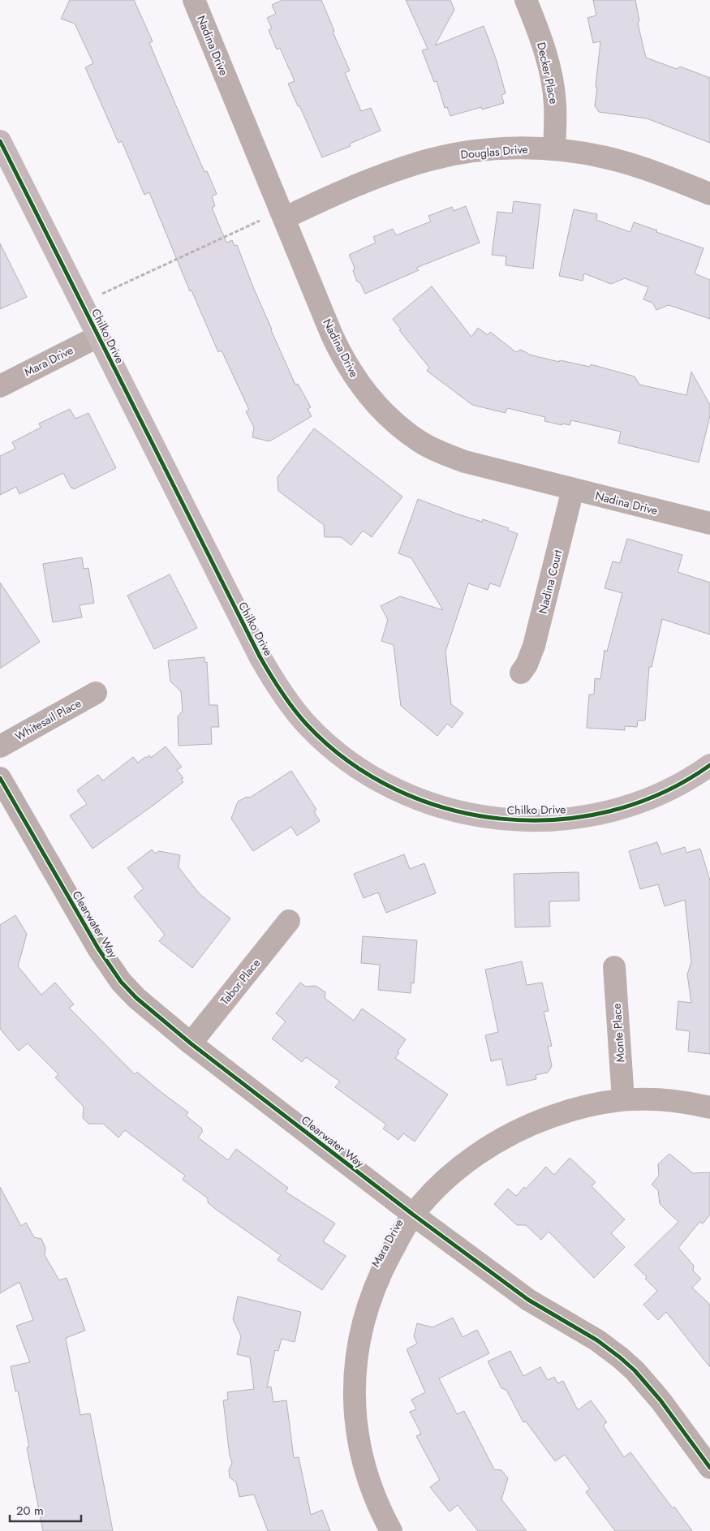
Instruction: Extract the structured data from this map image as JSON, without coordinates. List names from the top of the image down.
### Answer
{
  "streets": {
    "street": [
      "Nadina Drive",
      "Decker Place",
      "Douglas Drive",
      "Chilko Drive",
      "Mara Drive",
      "Nadina Court",
      "Whitesail Place",
      "Clearwater Way",
      "Tabor Place",
      "Monte Place"
    ]
  },
  "crossings": [
    ["Nadina Drive", "Douglas Drive"],
    ["Nadina Drive", "Nadina Court"],
    ["Decker Place", "Douglas Drive"],
    ["Chilko Drive", "Mara Drive"],
    ["Mara Drive", "Clearwater Way"],
    ["Mara Drive", "Monte Place"],
    ["Clearwater Way", "Tabor Place"]
  ],
  "scale_bar": "20 m"
}
